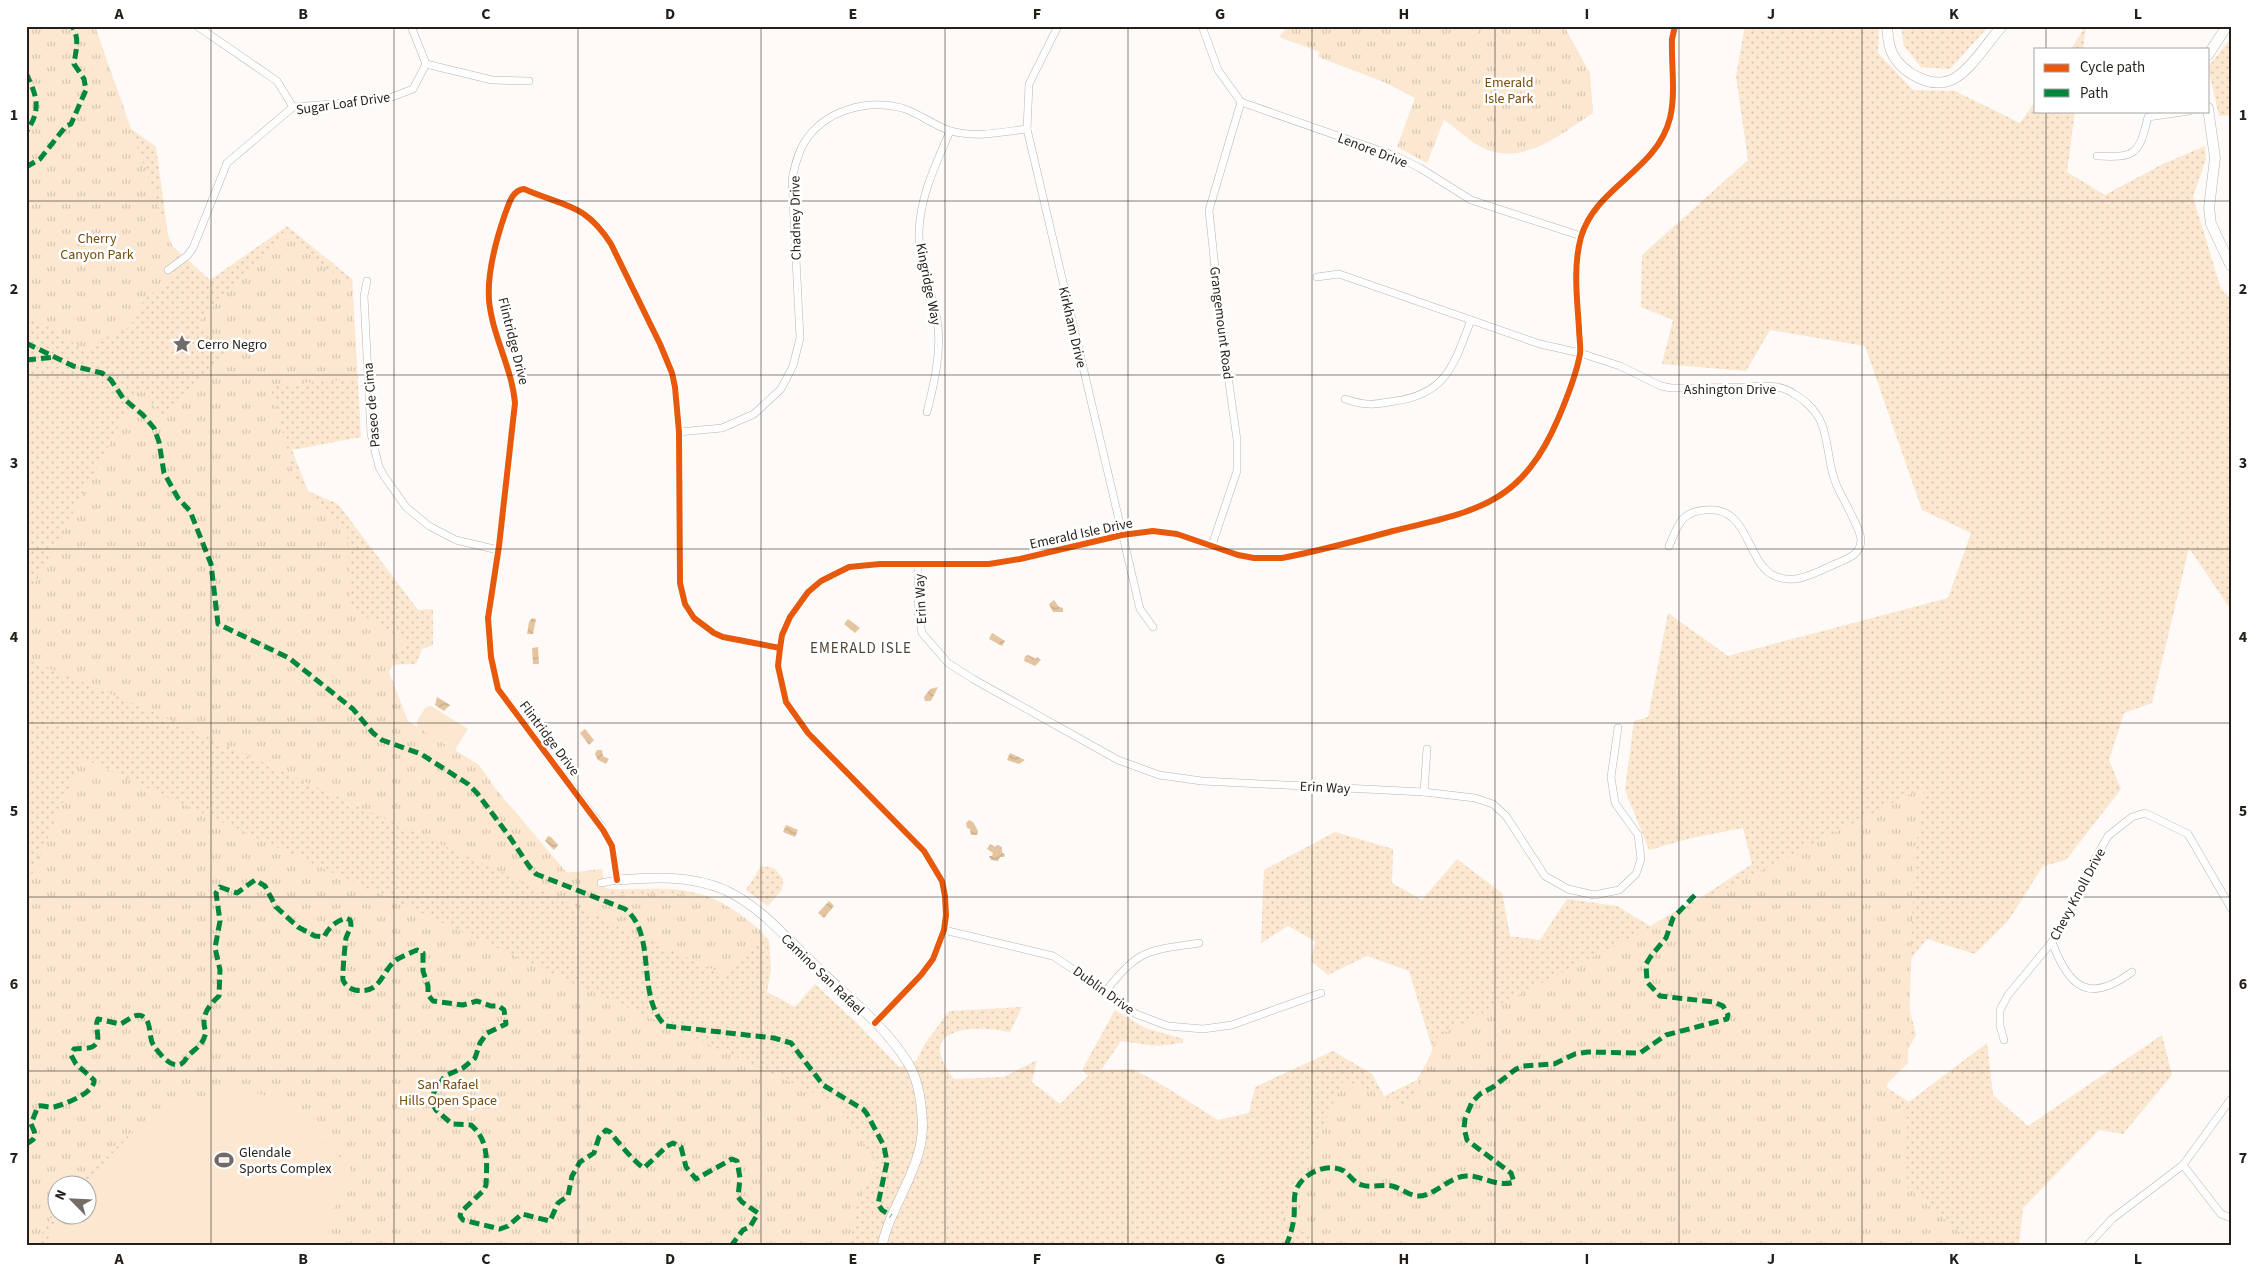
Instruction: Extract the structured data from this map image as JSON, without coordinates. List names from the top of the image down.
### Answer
{
  "streets": {
    "street": [
      "Sugar Loaf Drive",
      "Lenore Drive",
      "Chadney Drive",
      "Kingridge Way",
      "Grangemount Road",
      "Kirkham Drive",
      "Flintridge Drive",
      "Ashington Drive",
      "Paseo de Cima",
      "Emerald Isle Drive",
      "Erin Way",
      "Chevy Knoll Drive",
      "Camino San Rafael",
      "Dublin Drive"
    ]
  },
  "crossings": [
    ["Lenore Drive", "Grangemount Road"],
    ["Lenore Drive", "Emerald Isle Drive"],
    ["Chadney Drive", "Kingridge Way"],
    ["Chadney Drive", "Kirkham Drive"],
    ["Chadney Drive", "Flintridge Drive"],
    ["Grangemount Road", "Emerald Isle Drive"],
    ["Kirkham Drive", "Emerald Isle Drive"],
    ["Flintridge Drive", "Paseo de Cima"],
    ["Flintridge Drive", "Emerald Isle Drive"],
    ["Flintridge Drive", "Camino San Rafael"],
    ["Ashington Drive", "Emerald Isle Drive"],
    ["Emerald Isle Drive", "Erin Way"],
    ["Emerald Isle Drive", "Camino San Rafael"],
    ["Emerald Isle Drive", "Dublin Drive"]
  ],
  "districts": ["EMERALD ISLE"],
  "parks": ["Emerald Isle Park", "Cherry Canyon Park", "San Rafael Hills Open Space"],
  "places": {
    "place": ["Cerro Negro"],
    "sports": ["Glendale Sports Complex"]
  },
  "legend": ["Cycle path", "Path"],
  "north": "top left",
  "grid": {
    "columns": [
      "A",
      "B",
      "C",
      "D",
      "E",
      "F",
      "G",
      "H",
      "I",
      "J",
      "K",
      "L"
    ],
    "rows": [
      "1",
      "2",
      "3",
      "4",
      "5",
      "6",
      "7"
    ]
  }
}
